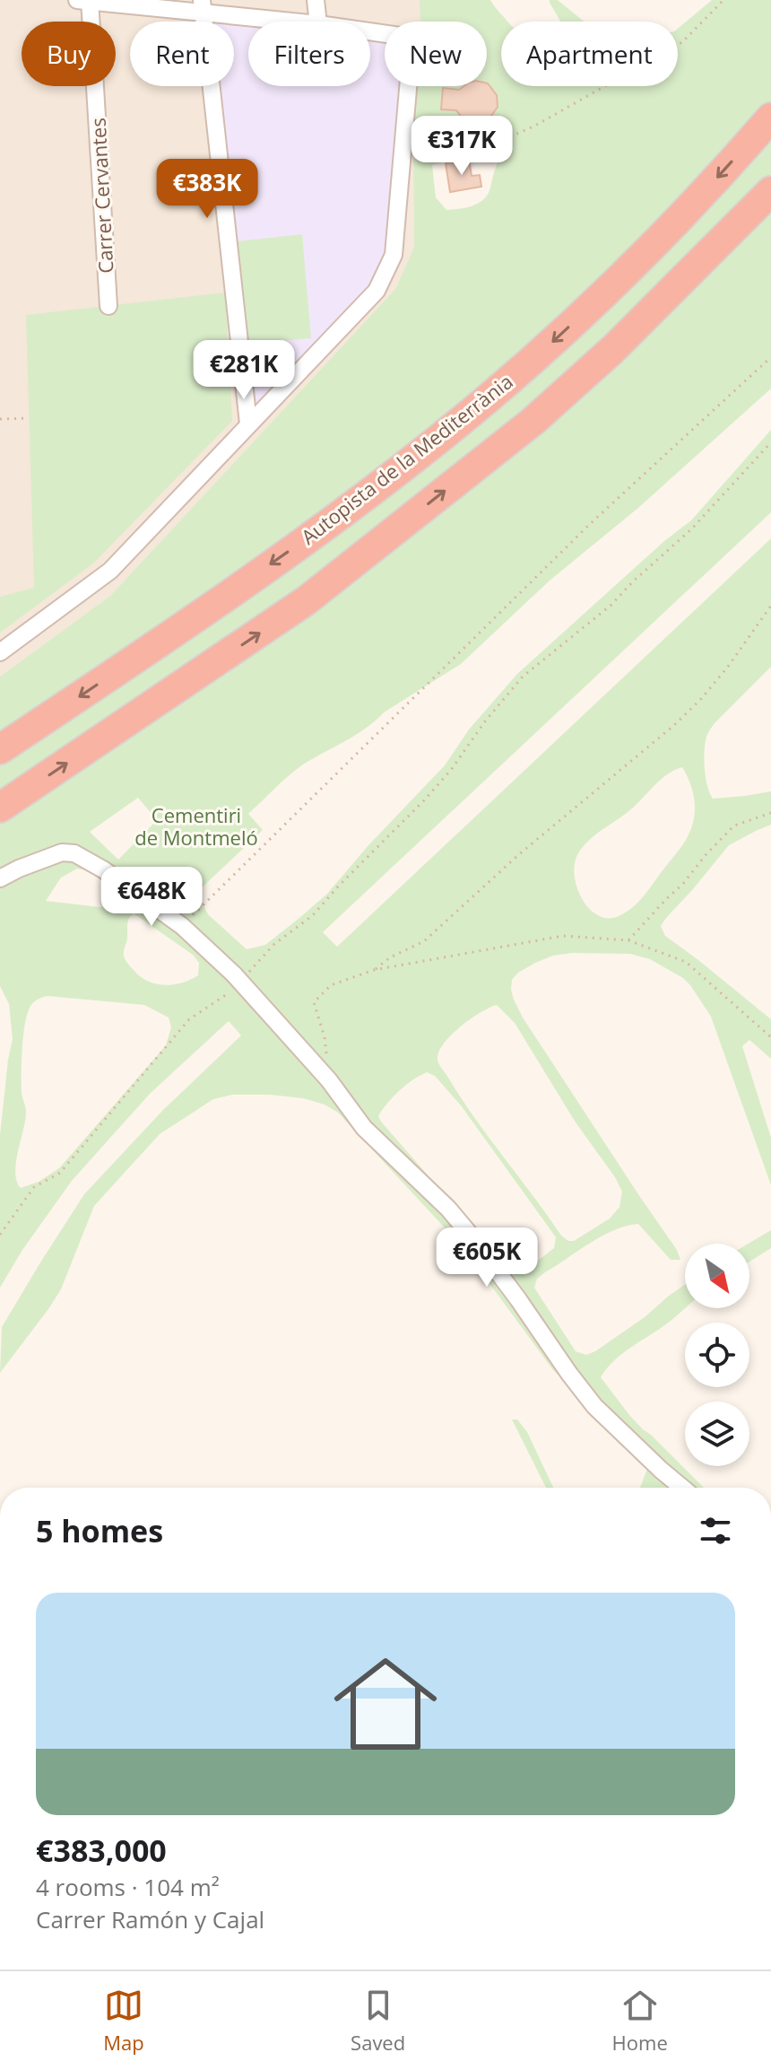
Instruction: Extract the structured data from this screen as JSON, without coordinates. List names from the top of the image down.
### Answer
{
  "streets": {
    "highway": ["Autopista de la Mediterrània"],
    "street": ["Carrer Cervantes"]
  },
  "parks": ["Cementiri de Montmeló"],
  "north": "bottom right",
  "page": {
    "chip": [
      "Buy",
      "Rent",
      "Filters",
      "New",
      "Apartment"
    ],
    "price": [
      "€317K",
      "€383K",
      "€281K",
      "€648K",
      "€605K"
    ],
    "heading": "5 homes",
    "list": [
      {
        "name": "€383,000",
        "note": "4 rooms · 104 m² · Carrer Ramón y Cajal"
      }
    ],
    "tabs": ["Map", "Saved", "Home"]
  }
}
